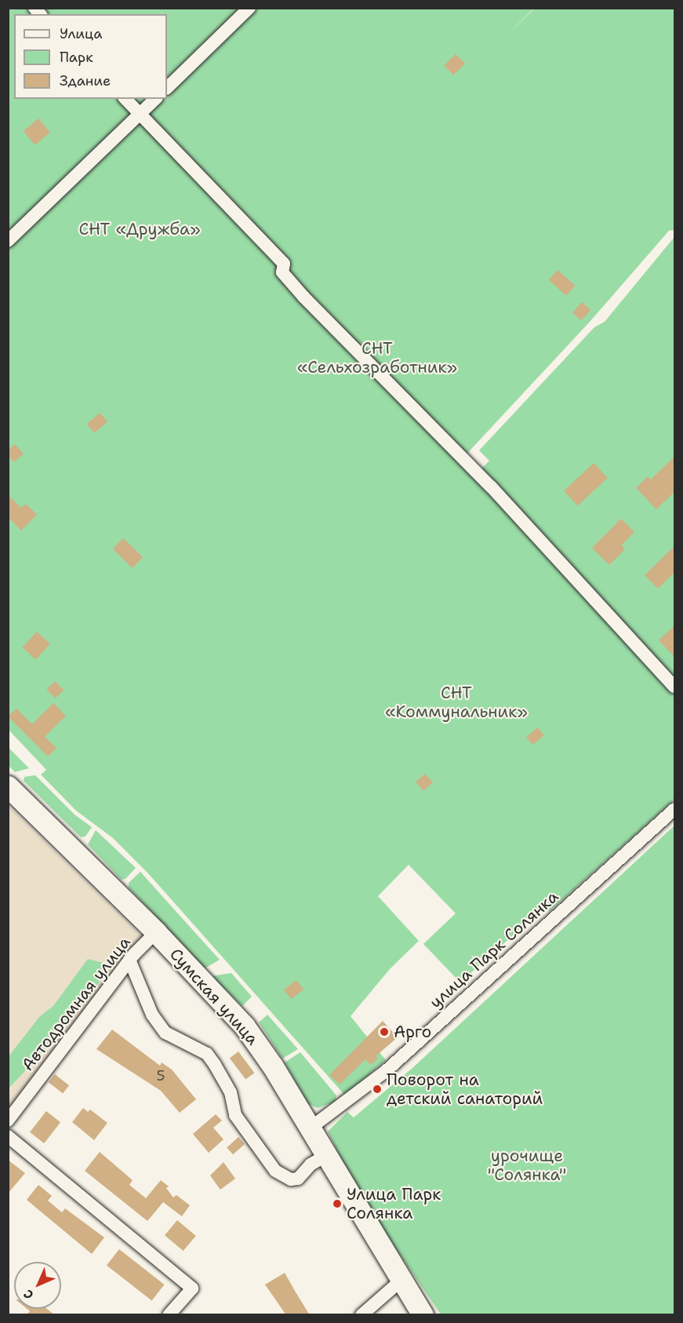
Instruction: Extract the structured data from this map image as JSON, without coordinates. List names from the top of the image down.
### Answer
{
  "streets": {
    "main road": ["Сумская улица"],
    "street": ["улица Парк Солянка", "Автодромная улица"]
  },
  "crossings": [
    ["улица Парк Солянка", "Сумская улица"],
    ["Сумская улица", "Автодромная улица"]
  ],
  "parks": [
    "СНТ «Дружба»",
    "СНТ «Сельхозработник»",
    "СНТ «Коммунальник»",
    "урочище \"Солянка\""
  ],
  "places": ["Арго", "Поворот на детский санаторий", "Улица Парк Солянка"],
  "house_numbers": ["5"],
  "legend": ["Улица", "Парк", "Здание"],
  "north": "bottom left"
}
